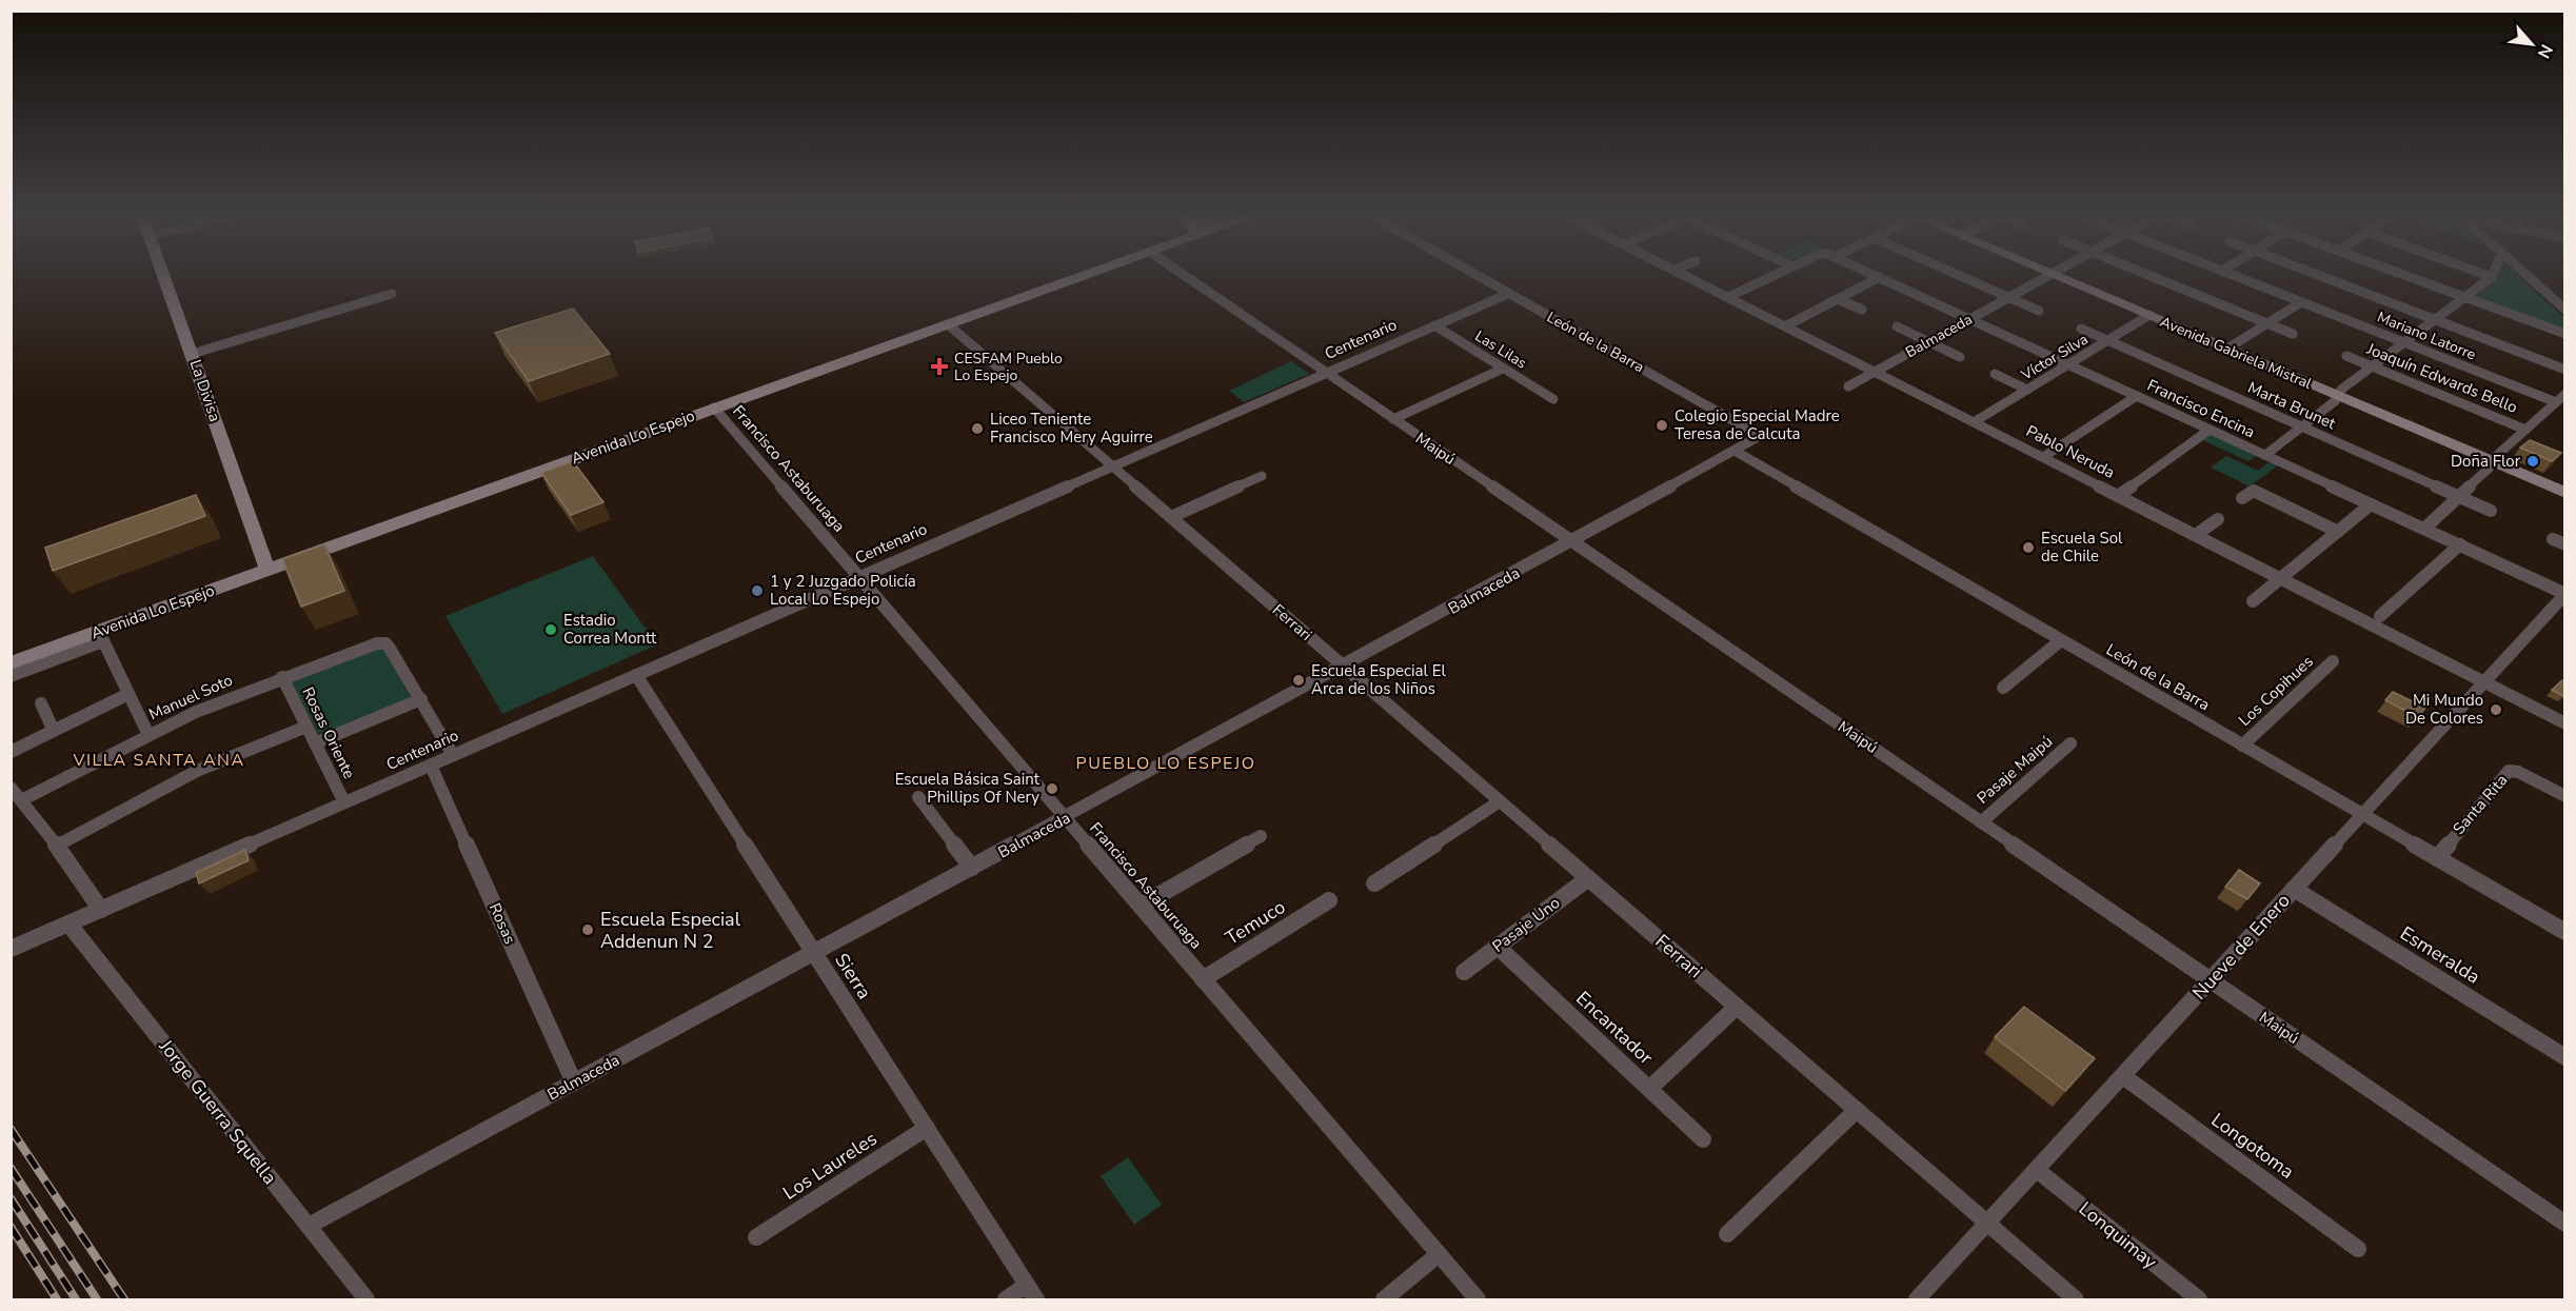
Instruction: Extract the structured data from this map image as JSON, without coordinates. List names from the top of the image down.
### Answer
{
  "streets": {
    "main road": ["Avenida Gabriela Mistral", "La Divisa", "Avenida Lo Espejo"],
    "street": [
      "Balmaceda",
      "Mariano Latorre",
      "Centenario",
      "León de la Barra",
      "Las Lilas",
      "Víctor Silva",
      "Joaquín Edwards Bello",
      "Marta Brunet",
      "Francisco Encina",
      "Maipú",
      "Pablo Neruda",
      "Francisco Astaburuaga",
      "Ferrari",
      "Los Copihues",
      "Manuel Soto",
      "Rosas Oriente",
      "Pasaje Maipú",
      "Santa Rita",
      "Temuco",
      "Rosas",
      "Pasaje Uno",
      "Nueve de Enero",
      "Esmeralda",
      "Sierra",
      "Encantador",
      "Jorge Guerra Squella",
      "Longotoma",
      "Los Laureles",
      "Lonquimay"
    ]
  },
  "crossings": [
    ["Balmaceda", "León de la Barra"],
    ["Balmaceda", "Avenida Gabriela Mistral"],
    ["Balmaceda", "Francisco Encina"],
    ["Balmaceda", "Maipú"],
    ["Balmaceda", "Pablo Neruda"],
    ["Balmaceda", "Francisco Astaburuaga"],
    ["Balmaceda", "Ferrari"],
    ["Balmaceda", "Rosas"],
    ["Balmaceda", "Sierra"],
    ["Balmaceda", "Jorge Guerra Squella"],
    ["Centenario", "León de la Barra"],
    ["Centenario", "Las Lilas"],
    ["Centenario", "Maipú"],
    ["Centenario", "Francisco Astaburuaga"],
    ["Centenario", "Ferrari"],
    ["Centenario", "Rosas Oriente"],
    ["Centenario", "Rosas"],
    ["Centenario", "Sierra"],
    ["Centenario", "Jorge Guerra Squella"],
    ["León de la Barra", "Los Copihues"],
    ["León de la Barra", "Santa Rita"],
    ["León de la Barra", "Nueve de Enero"],
    ["Avenida Gabriela Mistral", "Víctor Silva"],
    ["Víctor Silva", "Marta Brunet"],
    ["Víctor Silva", "Francisco Encina"],
    ["Víctor Silva", "Pablo Neruda"],
    ["La Divisa", "Avenida Lo Espejo"],
    ["Francisco Encina", "Nueve de Enero"],
    ["Avenida Lo Espejo", "Francisco Astaburuaga"],
    ["Avenida Lo Espejo", "Ferrari"],
    ["Maipú", "Pasaje Maipú"],
    ["Maipú", "Nueve de Enero"],
    ["Pablo Neruda", "Nueve de Enero"],
    ["Francisco Astaburuaga", "Temuco"],
    ["Ferrari", "Pasaje Uno"],
    ["Ferrari", "Nueve de Enero"],
    ["Manuel Soto", "Rosas Oriente"],
    ["Pasaje Uno", "Encantador"],
    ["Nueve de Enero", "Esmeralda"],
    ["Nueve de Enero", "Longotoma"],
    ["Nueve de Enero", "Lonquimay"],
    ["Sierra", "Los Laureles"]
  ],
  "districts": ["VILLA SANTA ANA", "PUEBLO LO ESPEJO"],
  "places": {
    "health": ["CESFAM Pueblo Lo Espejo"],
    "other": [
      "Colegio Especial Madre Teresa de Calcuta",
      "Liceo Teniente Francisco Mery Aguirre",
      "Doña Flor",
      "Escuela Sol de Chile",
      "1 y 2 Juzgado Policía Local Lo Espejo",
      "Estadio Correa Montt",
      "Escuela Especial El Arca de los Niños",
      "Mi Mundo De Colores",
      "Escuela Básica Saint Phillips Of Nery",
      "Escuela Especial Addenun N 2"
    ]
  },
  "north": "bottom right"
}
